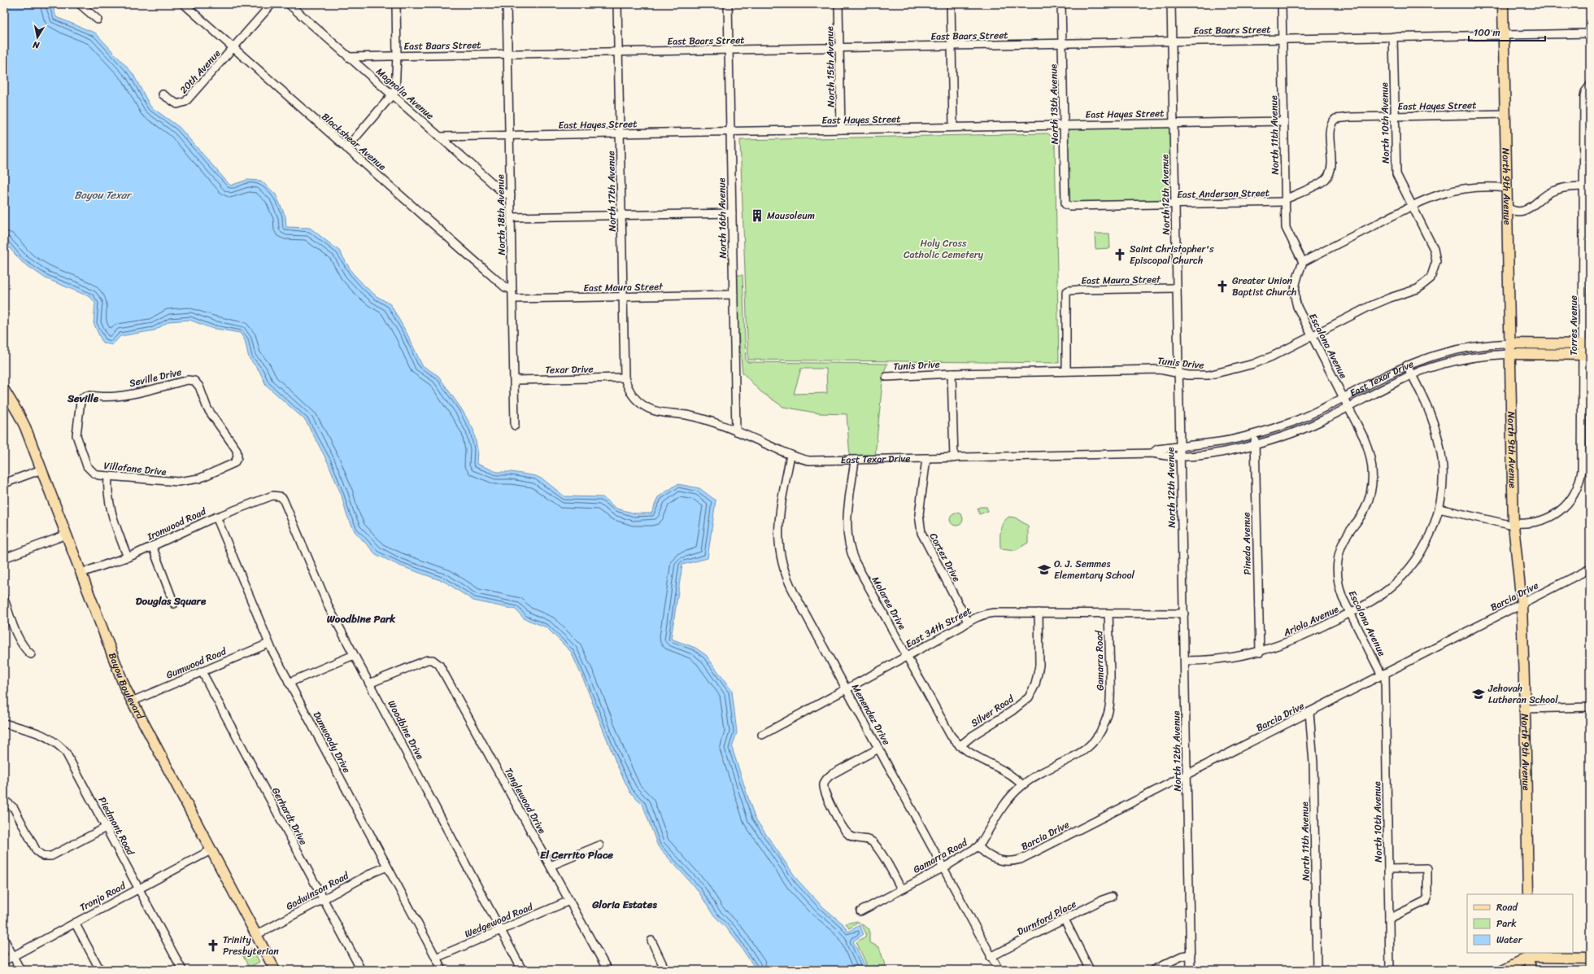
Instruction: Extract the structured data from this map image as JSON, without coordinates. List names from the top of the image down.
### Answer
{
  "streets": {
    "main road": ["North 9th Avenue", "East Texar Drive", "Bayou Boulevard"],
    "street": [
      "East Baars Street",
      "North 15th Avenue",
      "20th Avenue",
      "Magnolia Avenue",
      "North 13th Avenue",
      "East Hayes Street",
      "North 10th Avenue",
      "North 11th Avenue",
      "Blackshear Avenue",
      "North 17th Avenue",
      "East Anderson Street",
      "North 12th Avenue",
      "North 18th Avenue",
      "North 16th Avenue",
      "East Maura Street",
      "Torres Avenue",
      "Escalona Avenue",
      "Tunis Drive",
      "Texar Drive",
      "Seville Drive",
      "Villafane Drive",
      "Ironwood Road",
      "Pineda Avenue",
      "Cortez Drive",
      "Barcia Drive",
      "Molaree Drive",
      "Ariola Avenue",
      "East 34th Street",
      "Gamarra Road",
      "Gumwood Road",
      "Silver Road",
      "Menendez Drive",
      "Woodbine Drive",
      "Dunwoody Drive",
      "Tanglewood Drive",
      "Gerhardt Drive",
      "Piedmont Road",
      "Godwinson Road",
      "Tronjo Road",
      "Durnford Place",
      "Wedgewood Road"
    ]
  },
  "crossings": [
    ["East Baars Street", "North 15th Avenue"],
    ["East Baars Street", "Magnolia Avenue"],
    ["East Baars Street", "North 13th Avenue"],
    ["East Baars Street", "North 10th Avenue"],
    ["East Baars Street", "North 11th Avenue"],
    ["East Baars Street", "North 9th Avenue"],
    ["East Baars Street", "North 17th Avenue"],
    ["East Baars Street", "North 12th Avenue"],
    ["East Baars Street", "North 18th Avenue"],
    ["East Baars Street", "North 16th Avenue"],
    ["North 15th Avenue", "East Hayes Street"],
    ["20th Avenue", "Blackshear Avenue"],
    ["Magnolia Avenue", "East Hayes Street"],
    ["Magnolia Avenue", "North 18th Avenue"],
    ["North 13th Avenue", "East Hayes Street"],
    ["North 13th Avenue", "East Anderson Street"],
    ["East Hayes Street", "North 10th Avenue"],
    ["East Hayes Street", "North 11th Avenue"],
    ["East Hayes Street", "North 9th Avenue"],
    ["East Hayes Street", "North 17th Avenue"],
    ["East Hayes Street", "East Anderson Street"],
    ["East Hayes Street", "North 12th Avenue"],
    ["East Hayes Street", "North 18th Avenue"],
    ["East Hayes Street", "North 16th Avenue"],
    ["North 10th Avenue", "Escalona Avenue"],
    ["North 10th Avenue", "Tunis Drive"],
    ["North 10th Avenue", "Barcia Drive"],
    ["North 11th Avenue", "East Anderson Street"],
    ["North 11th Avenue", "Escalona Avenue"],
    ["North 11th Avenue", "Barcia Drive"],
    ["Blackshear Avenue", "North 18th Avenue"],
    ["North 9th Avenue", "Torres Avenue"],
    ["North 9th Avenue", "East Texar Drive"],
    ["North 9th Avenue", "Barcia Drive"],
    ["North 17th Avenue", "East Maura Street"],
    ["North 17th Avenue", "Texar Drive"],
    ["North 17th Avenue", "East Texar Drive"],
    ["East Anderson Street", "North 12th Avenue"],
    ["North 12th Avenue", "East Maura Street"],
    ["North 12th Avenue", "Tunis Drive"],
    ["North 12th Avenue", "East Texar Drive"],
    ["North 12th Avenue", "Barcia Drive"],
    ["North 12th Avenue", "Ariola Avenue"],
    ["North 12th Avenue", "East 34th Street"],
    ["North 18th Avenue", "East Maura Street"],
    ["North 18th Avenue", "Texar Drive"],
    ["North 16th Avenue", "East Maura Street"],
    ["North 16th Avenue", "East Texar Drive"],
    ["East Maura Street", "Tunis Drive"],
    ["Torres Avenue", "East Texar Drive"],
    ["Torres Avenue", "Ariola Avenue"],
    ["Escalona Avenue", "Tunis Drive"],
    ["Escalona Avenue", "East Texar Drive"],
    ["Escalona Avenue", "Barcia Drive"],
    ["Escalona Avenue", "Ariola Avenue"],
    ["Texar Drive", "East Texar Drive"],
    ["Seville Drive", "Villafane Drive"],
    ["East Texar Drive", "Pineda Avenue"],
    ["East Texar Drive", "Cortez Drive"],
    ["East Texar Drive", "Molaree Drive"],
    ["East Texar Drive", "Ariola Avenue"],
    ["East Texar Drive", "Menendez Drive"],
    ["Ironwood Road", "Bayou Boulevard"],
    ["Ironwood Road", "Woodbine Drive"],
    ["Ironwood Road", "Dunwoody Drive"],
    ["Pineda Avenue", "Ariola Avenue"],
    ["Cortez Drive", "East 34th Street"],
    ["Barcia Drive", "Gamarra Road"],
    ["Molaree Drive", "East 34th Street"],
    ["Molaree Drive", "Gamarra Road"],
    ["Molaree Drive", "Silver Road"],
    ["East 34th Street", "Gamarra Road"],
    ["East 34th Street", "Silver Road"],
    ["East 34th Street", "Menendez Drive"],
    ["Gamarra Road", "Menendez Drive"],
    ["Gumwood Road", "Bayou Boulevard"],
    ["Gumwood Road", "Dunwoody Drive"],
    ["Gumwood Road", "Gerhardt Drive"],
    ["Bayou Boulevard", "Godwinson Road"],
    ["Bayou Boulevard", "Tronjo Road"],
    ["Menendez Drive", "Durnford Place"],
    ["Woodbine Drive", "Tanglewood Drive"],
    ["Woodbine Drive", "Wedgewood Road"],
    ["Dunwoody Drive", "Godwinson Road"],
    ["Dunwoody Drive", "Wedgewood Road"],
    ["Tanglewood Drive", "Wedgewood Road"],
    ["Gerhardt Drive", "Godwinson Road"],
    ["Piedmont Road", "Tronjo Road"]
  ],
  "districts": [
    "Seville",
    "Douglas Square",
    "Woodbine Park",
    "El Cerrito Place",
    "Gloria Estates"
  ],
  "water": ["Bayou Texar"],
  "parks": ["Holy Cross Catholic Cemetery"],
  "places": {
    "building": ["Mausoleum"],
    "church": ["Saint Christopher's Episcopal Church", "Greater Union Baptist Church", "Trinity Presbyterian"],
    "school or university": ["O. J. Semmes Elementary School", "Jehovah Lutheran School"]
  },
  "legend": ["Road", "Park", "Water"],
  "scale_bar": "100 m",
  "north": "bottom"
}
